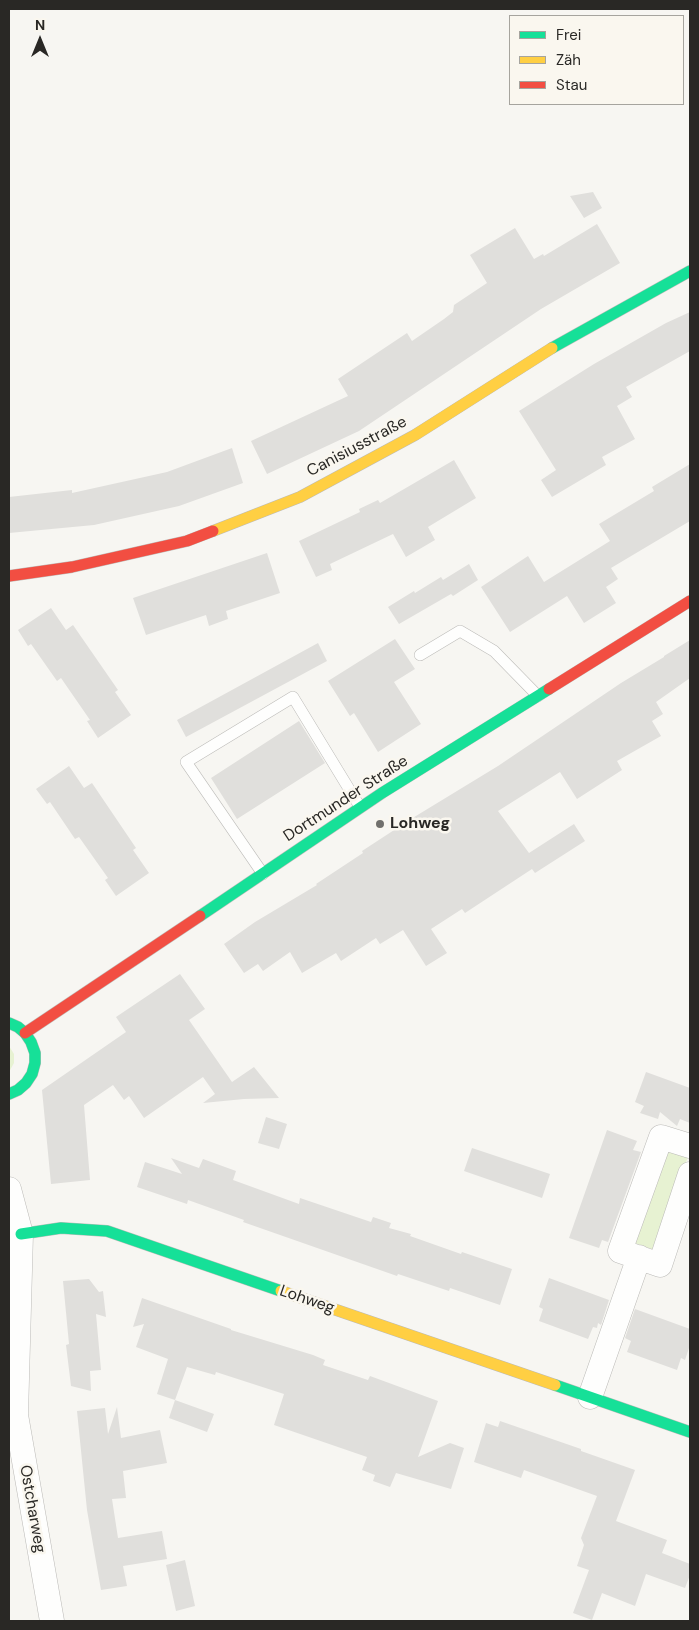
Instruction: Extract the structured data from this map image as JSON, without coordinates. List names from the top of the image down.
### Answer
{
  "streets": {
    "street": [
      "Canisiusstraße",
      "Dortmunder Straße",
      "Lohweg",
      "Ostcharweg"
    ]
  },
  "crossings": [
    ["Lohweg", "Ostcharweg"]
  ],
  "places": ["Lohweg"],
  "legend": ["Frei", "Zäh", "Stau"],
  "north": "top"
}
